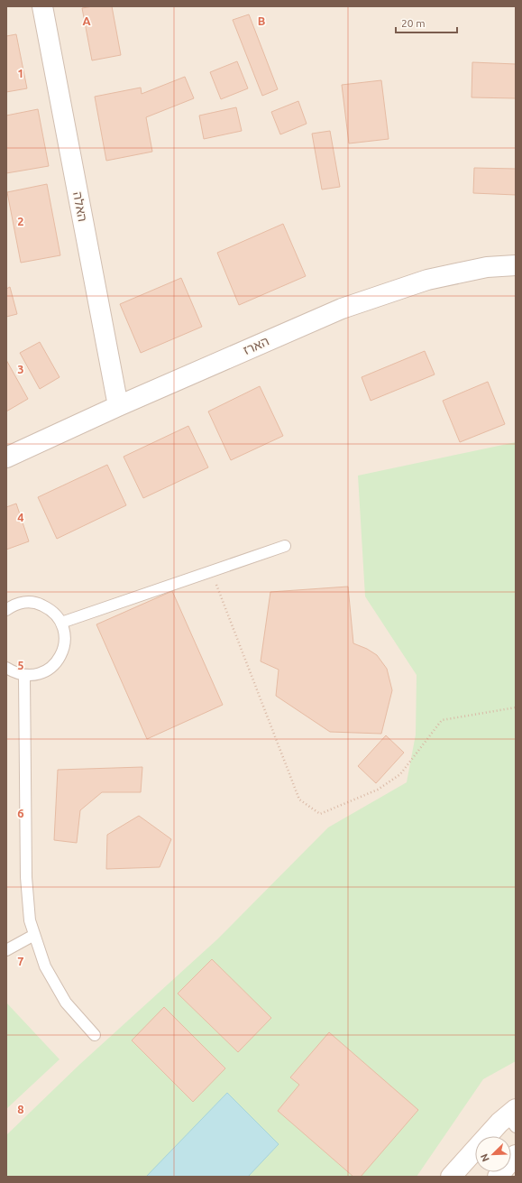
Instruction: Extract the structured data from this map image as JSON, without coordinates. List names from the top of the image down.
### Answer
{
  "streets": {
    "street": ["האלה", "הארז"]
  },
  "crossings": [
    ["האלה", "הארז"]
  ],
  "scale_bar": "20 m",
  "north": "bottom left",
  "grid": {
    "columns": ["A", "B"],
    "rows": [
      "1",
      "2",
      "3",
      "4",
      "5",
      "6",
      "7",
      "8"
    ]
  }
}
